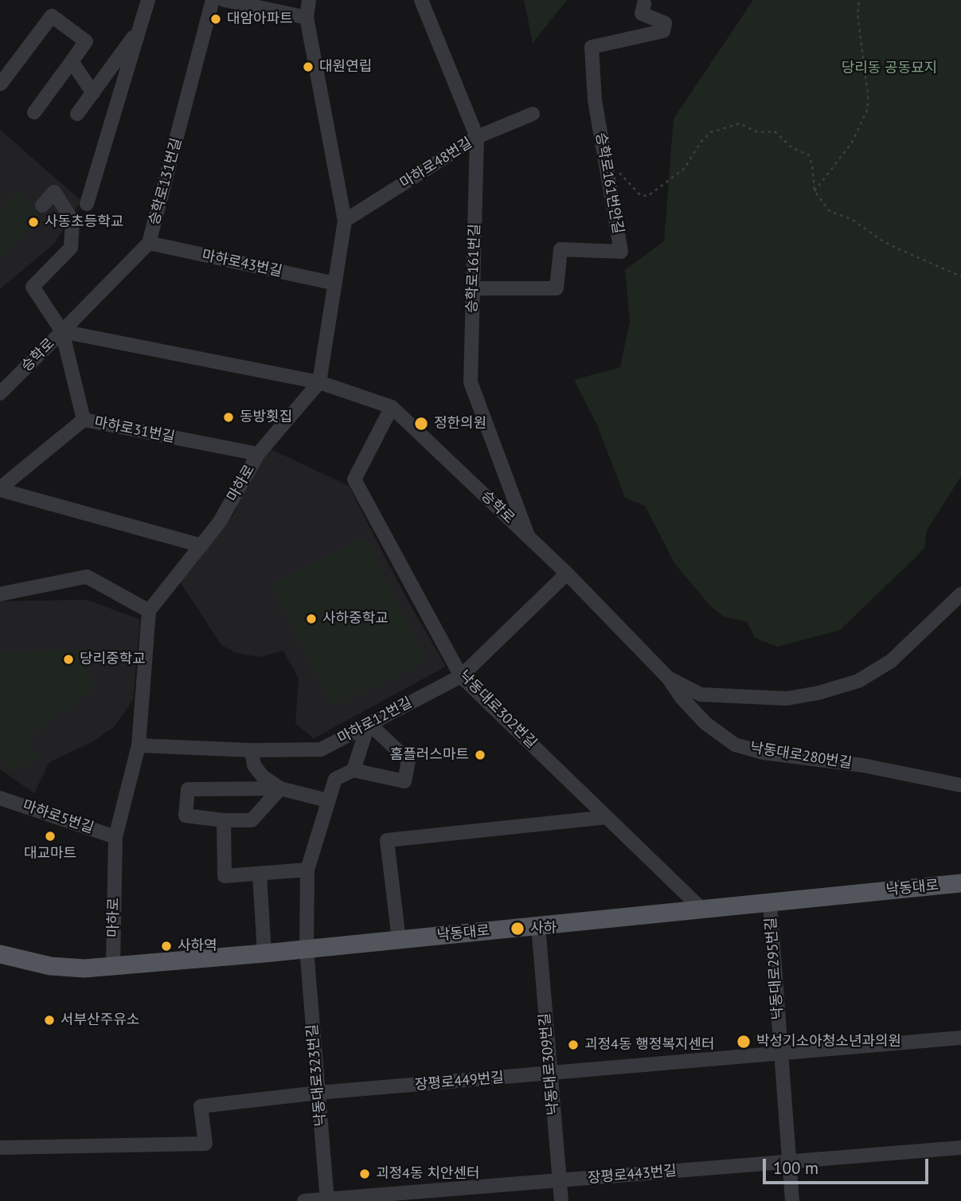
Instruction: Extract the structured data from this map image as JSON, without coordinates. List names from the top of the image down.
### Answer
{
  "streets": {
    "main road": ["낙동대로"],
    "street": [
      "마하로48번길",
      "승학로131번길",
      "승학로161번안길",
      "마하로43번길",
      "승학로161번길",
      "승학로",
      "마하로31번길",
      "마하로",
      "낙동대로302번길",
      "마하로12번길",
      "낙동대로280번길",
      "마하로5번길",
      "낙동대로295번길",
      "낙동대로309번길",
      "낙동대로323번길",
      "장평로449번길",
      "장평로443번길"
    ]
  },
  "crossings": [
    ["마하로48번길", "승학로161번길"],
    ["승학로131번길", "마하로43번길"],
    ["승학로131번길", "승학로"],
    ["승학로161번안길", "승학로161번길"],
    ["승학로161번길", "승학로"],
    ["승학로", "마하로"],
    ["승학로", "낙동대로302번길"],
    ["승학로", "마하로12번길"],
    ["승학로", "낙동대로280번길"],
    ["마하로31번길", "마하로"],
    ["마하로", "마하로12번길"],
    ["마하로", "마하로5번길"],
    ["마하로", "낙동대로"],
    ["낙동대로302번길", "마하로12번길"],
    ["낙동대로302번길", "낙동대로"],
    ["낙동대로", "낙동대로295번길"],
    ["낙동대로", "낙동대로309번길"],
    ["낙동대로", "낙동대로323번길"],
    ["낙동대로295번길", "장평로449번길"],
    ["낙동대로295번길", "장평로443번길"],
    ["낙동대로309번길", "장평로449번길"],
    ["낙동대로309번길", "장평로443번길"],
    ["낙동대로323번길", "장평로449번길"],
    ["낙동대로323번길", "장평로443번길"]
  ],
  "parks": ["당리동 공동묘지"],
  "places": [
    "대암아파트",
    "대원연립",
    "사동초등학교",
    "동방횟집",
    "정한의원",
    "사하중학교",
    "당리중학교",
    "홈플러스마트",
    "대교마트",
    "사하",
    "사하역",
    "서부산주유소",
    "박성기소아청소년과의원",
    "괴정4동 행정복지센터",
    "괴정4동 치안센터"
  ],
  "scale_bar": "100 m"
}
